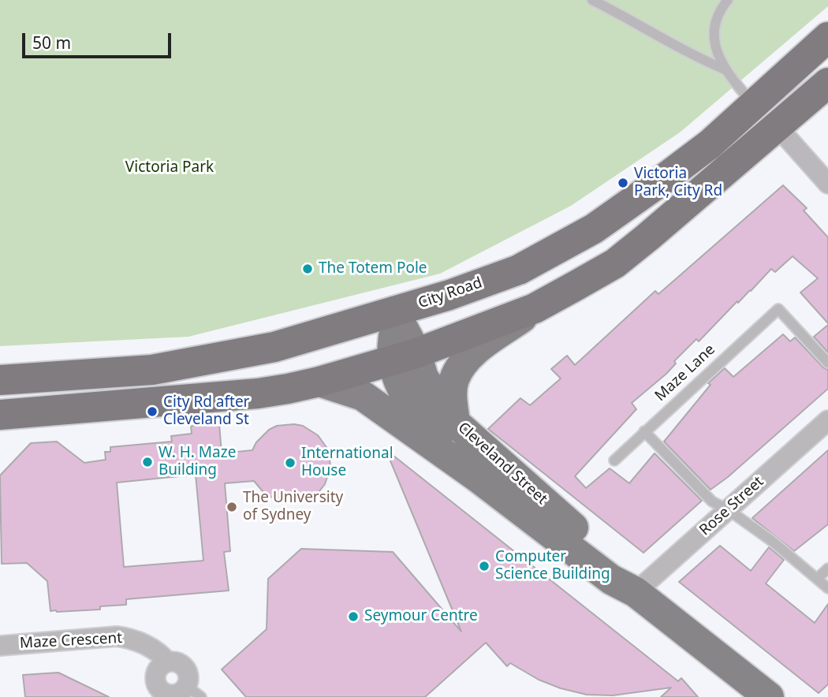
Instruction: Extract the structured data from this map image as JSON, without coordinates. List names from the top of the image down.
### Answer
{
  "streets": {
    "highway": ["City Road"],
    "main road": ["Cleveland Street"],
    "street": ["Rose Street", "Maze Crescent"],
    "lane": ["Maze Lane"]
  },
  "crossings": [
    ["City Road", "Cleveland Street"],
    ["Cleveland Street", "Rose Street"]
  ],
  "parks": ["Victoria Park"],
  "places": [
    "Victoria Park, City Rd",
    "The Totem Pole",
    "City Rd after Cleveland St",
    "W. H. Maze Building",
    "International House",
    "The University of Sydney",
    "Computer Science Building",
    "Seymour Centre"
  ],
  "scale_bar": "50 m"
}
